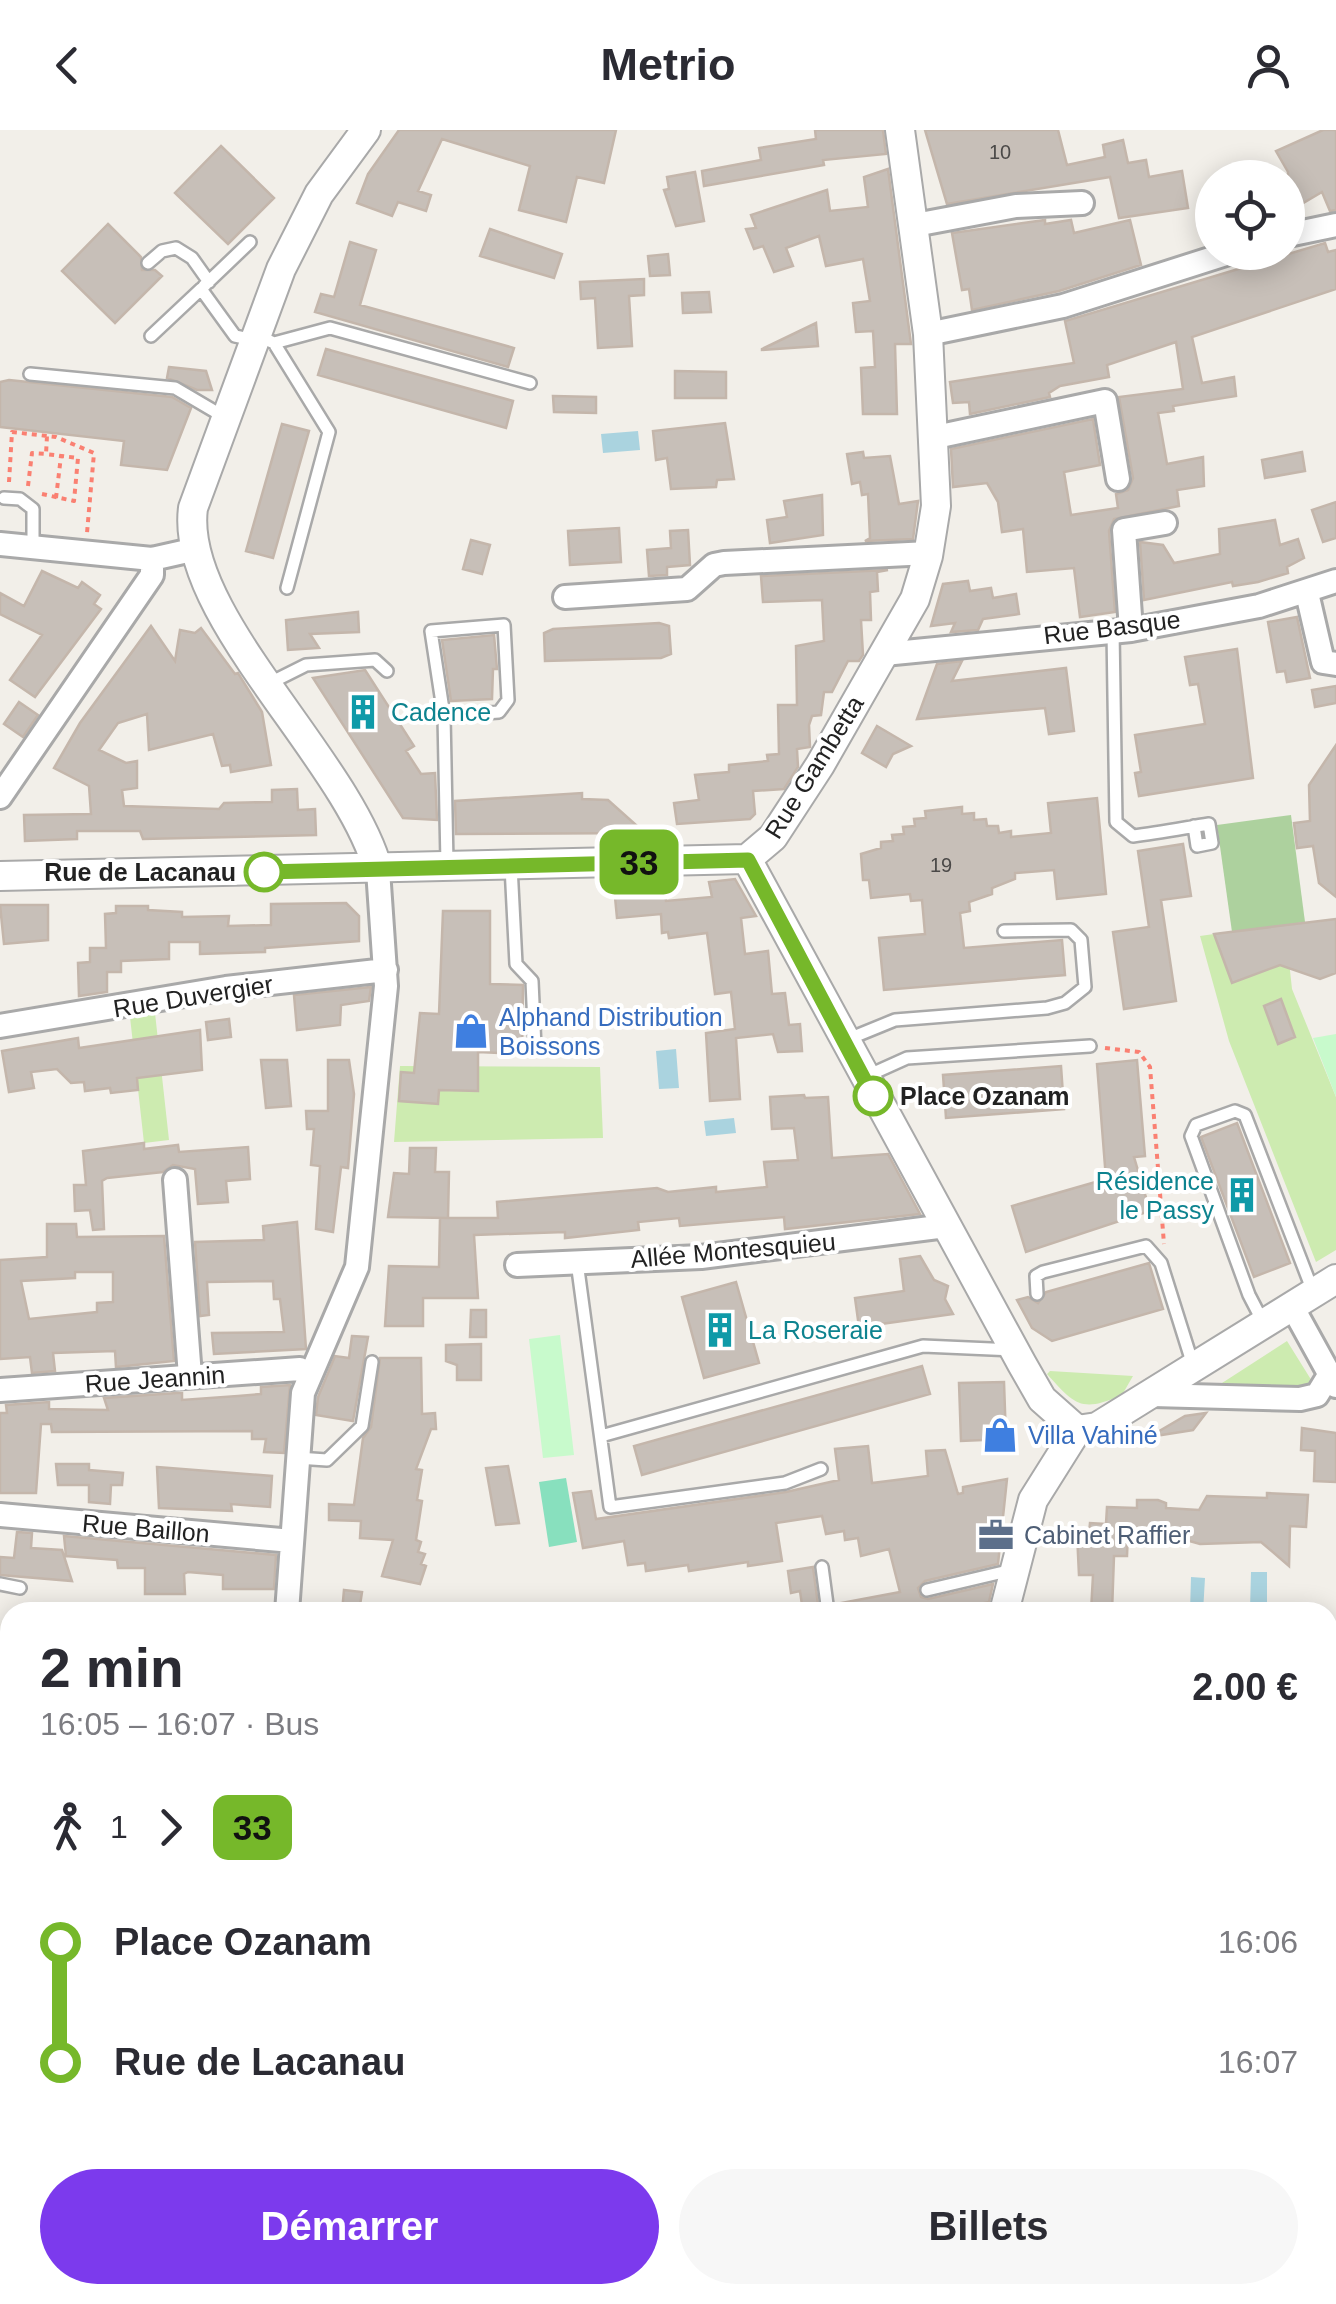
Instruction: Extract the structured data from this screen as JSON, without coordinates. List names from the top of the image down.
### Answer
{
  "streets": {
    "street": [
      "Rue Basque",
      "Rue Gambetta",
      "Rue Duvergier",
      "Allée Montesquieu",
      "Rue Jeannin",
      "Rue Baillon"
    ]
  },
  "crossings": [
    ["Rue Basque", "Rue Gambetta"],
    ["Rue Gambetta", "Allée Montesquieu"]
  ],
  "places": {
    "building": ["Cadence", "Résidence le Passy", "La Roseraie"],
    "other": ["Rue de Lacanau", "Place Ozanam"],
    "shop": ["Alphand Distribution Boissons", "Villa Vahiné"],
    "office": ["Cabinet Raffier"]
  },
  "lines": ["bus line 33"],
  "house_numbers": ["10", "19"],
  "page": {
    "header": "Metrio",
    "on_map": "33",
    "heading": ["2 min", "16:05 – 16:07 · Bus", "2.00 €"],
    "legs": ["1", "33"],
    "list": [
      {
        "name": "Place Ozanam",
        "value": "16:06"
      },
      {
        "name": "Rue de Lacanau",
        "value": "16:07"
      }
    ],
    "buttons": ["Démarrer", "Billets"]
  }
}
